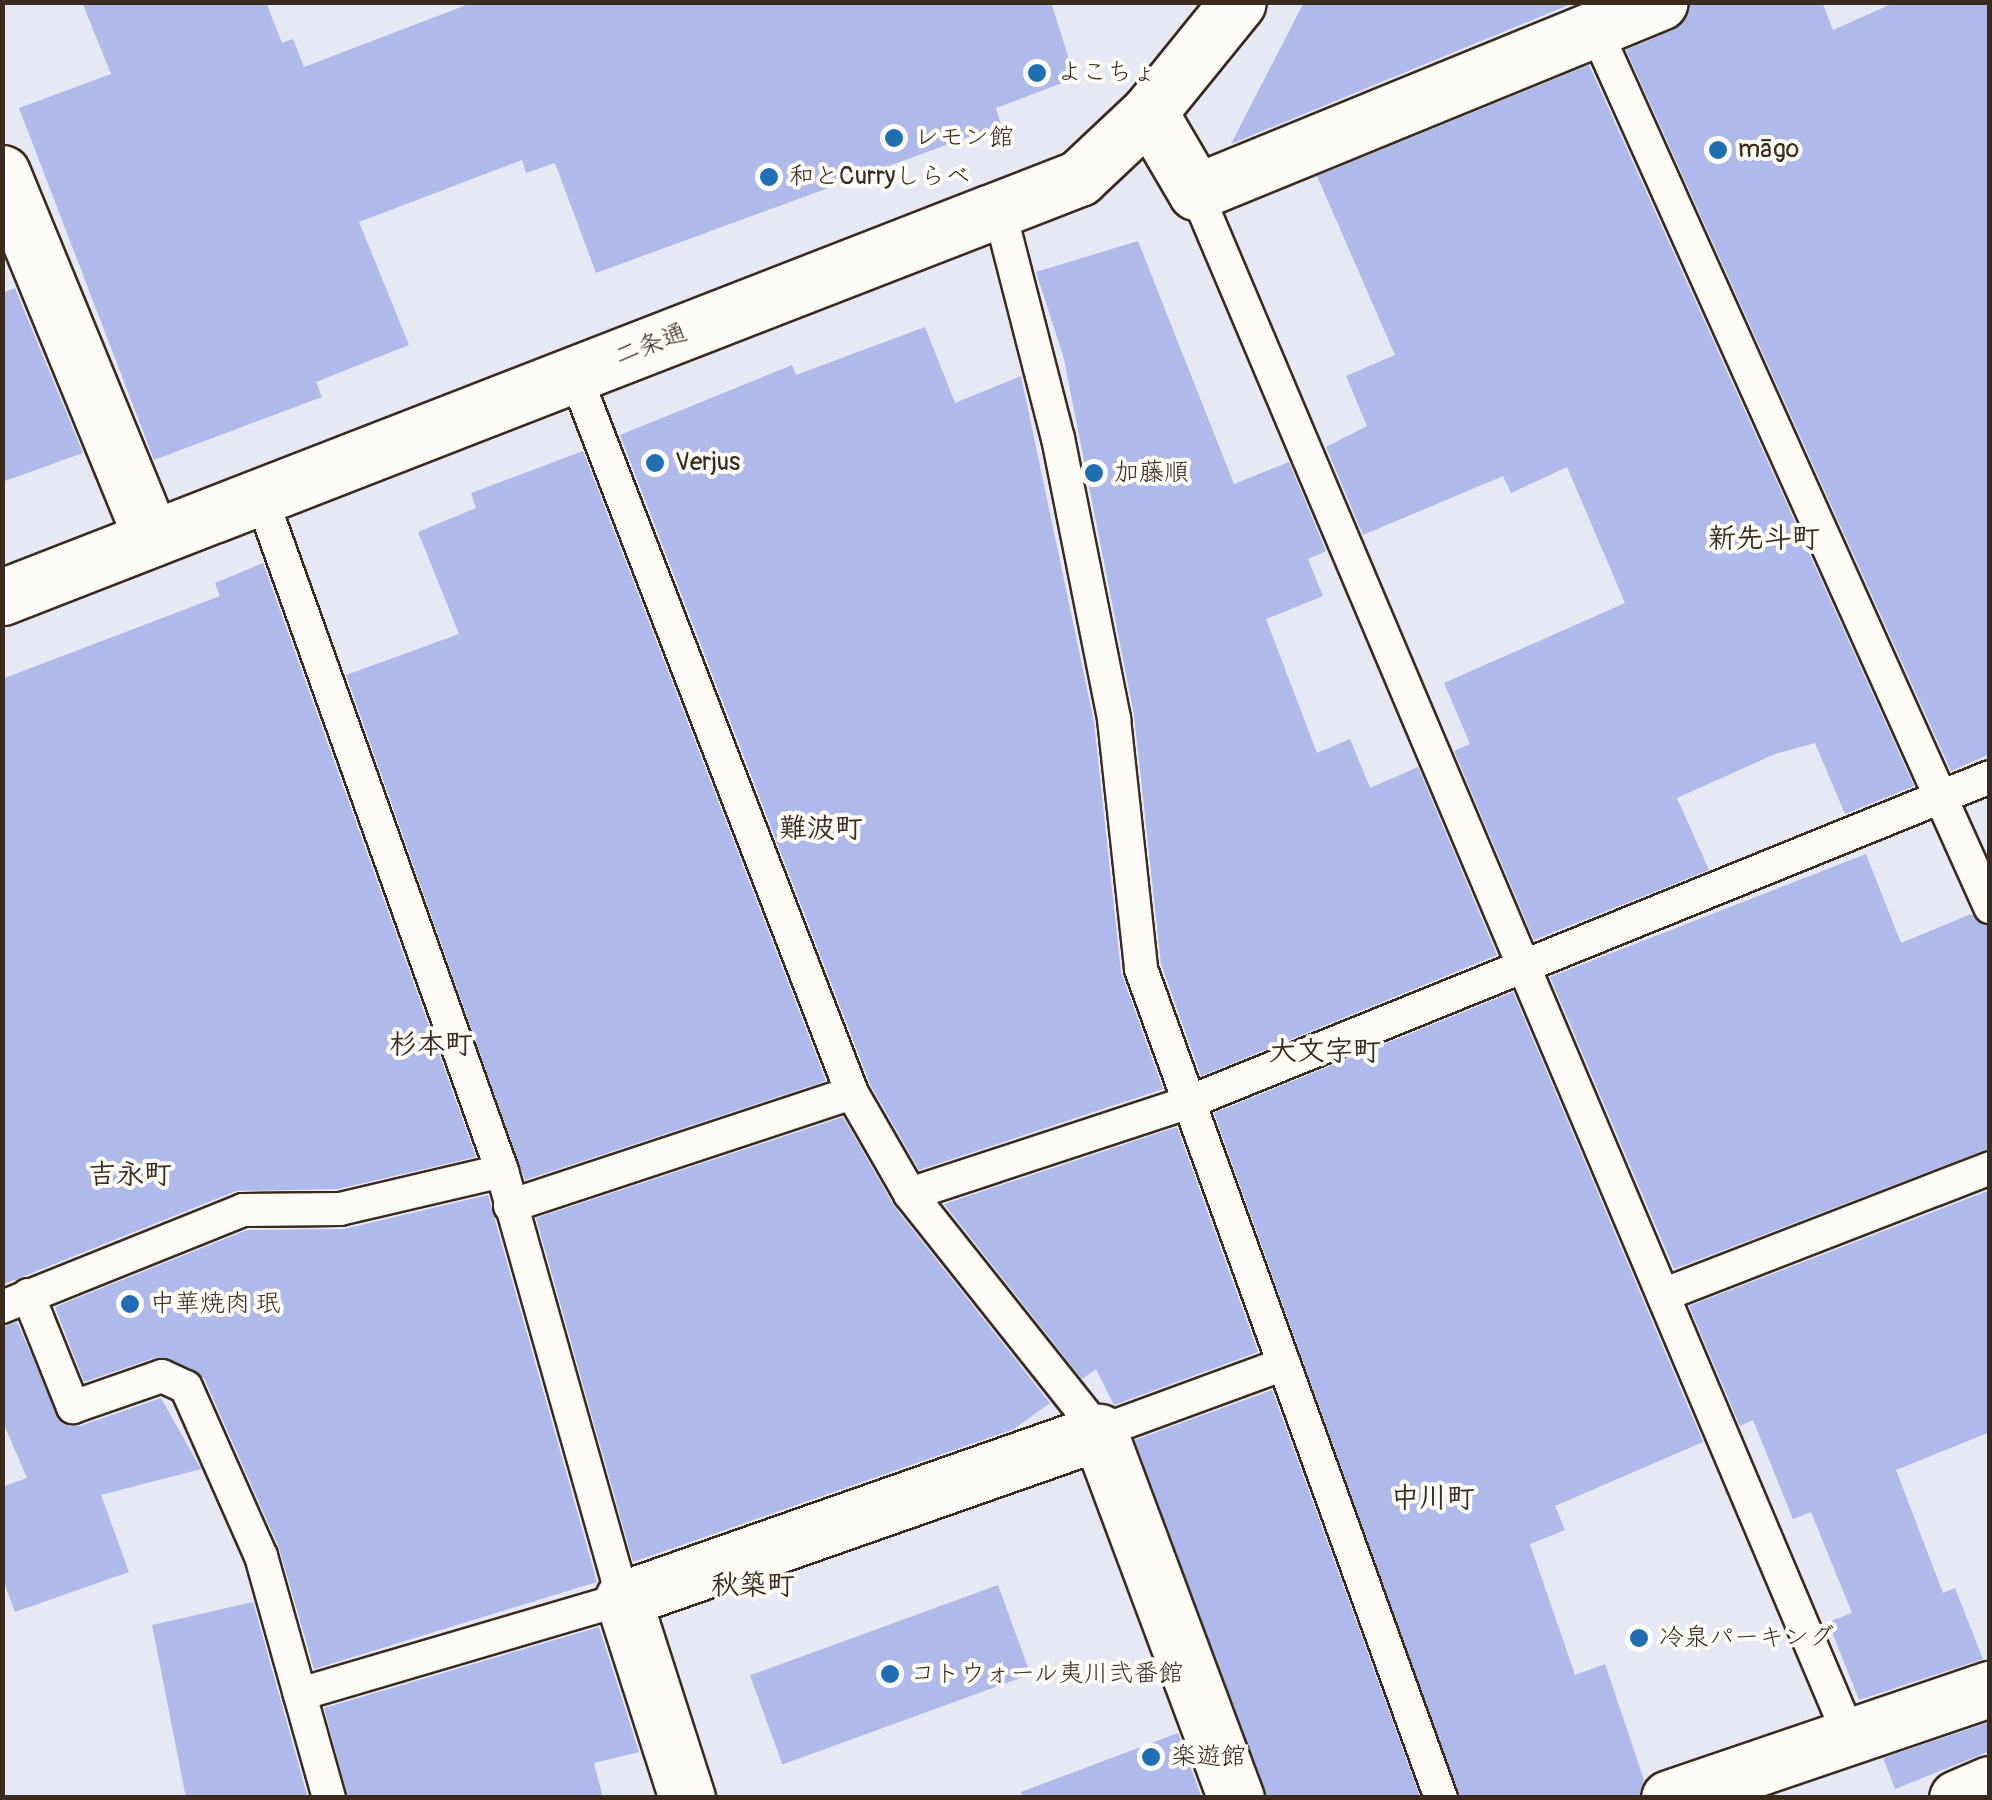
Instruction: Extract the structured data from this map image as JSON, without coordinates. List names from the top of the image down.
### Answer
{
  "streets": {
    "street": ["二条通"]
  },
  "districts": [
    "新先斗町",
    "難波町",
    "杉本町",
    "大文字町",
    "吉永町",
    "中川町",
    "秋築町"
  ],
  "places": [
    "よこちょ",
    "レモン館",
    "māgo",
    "和とCurryしらべ",
    "Verjus",
    "加藤順",
    "中華焼肉 珉",
    "冷泉パーキング",
    "コトウォール夷川弐番館",
    "楽遊館"
  ]
}
